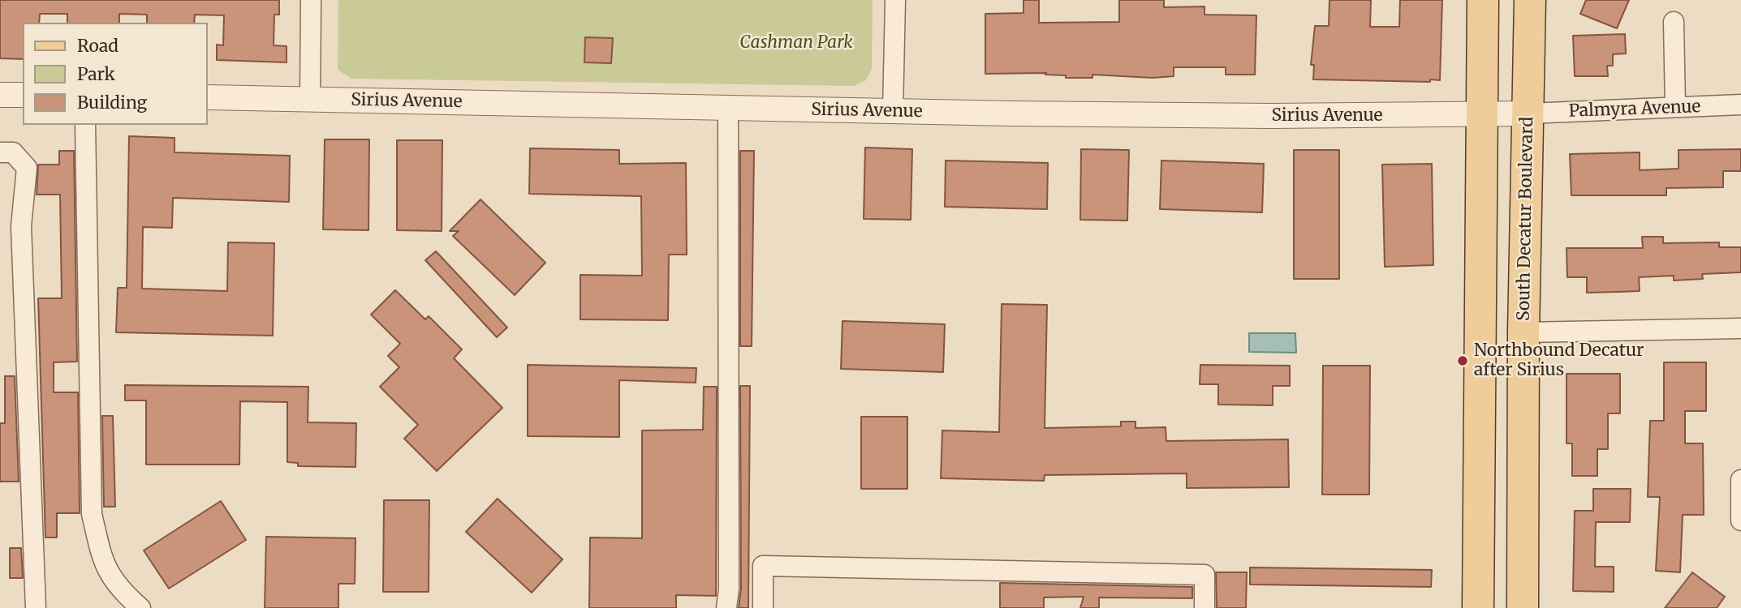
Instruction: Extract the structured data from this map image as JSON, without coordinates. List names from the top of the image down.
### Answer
{
  "streets": {
    "main road": ["South Decatur Boulevard"],
    "street": ["Sirius Avenue", "Palmyra Avenue"]
  },
  "crossings": [
    ["Sirius Avenue", "Palmyra Avenue"],
    ["Sirius Avenue", "South Decatur Boulevard"],
    ["Palmyra Avenue", "South Decatur Boulevard"]
  ],
  "parks": ["Cashman Park"],
  "places": ["Northbound Decatur after Sirius"],
  "legend": ["Road", "Park", "Building"]
}
